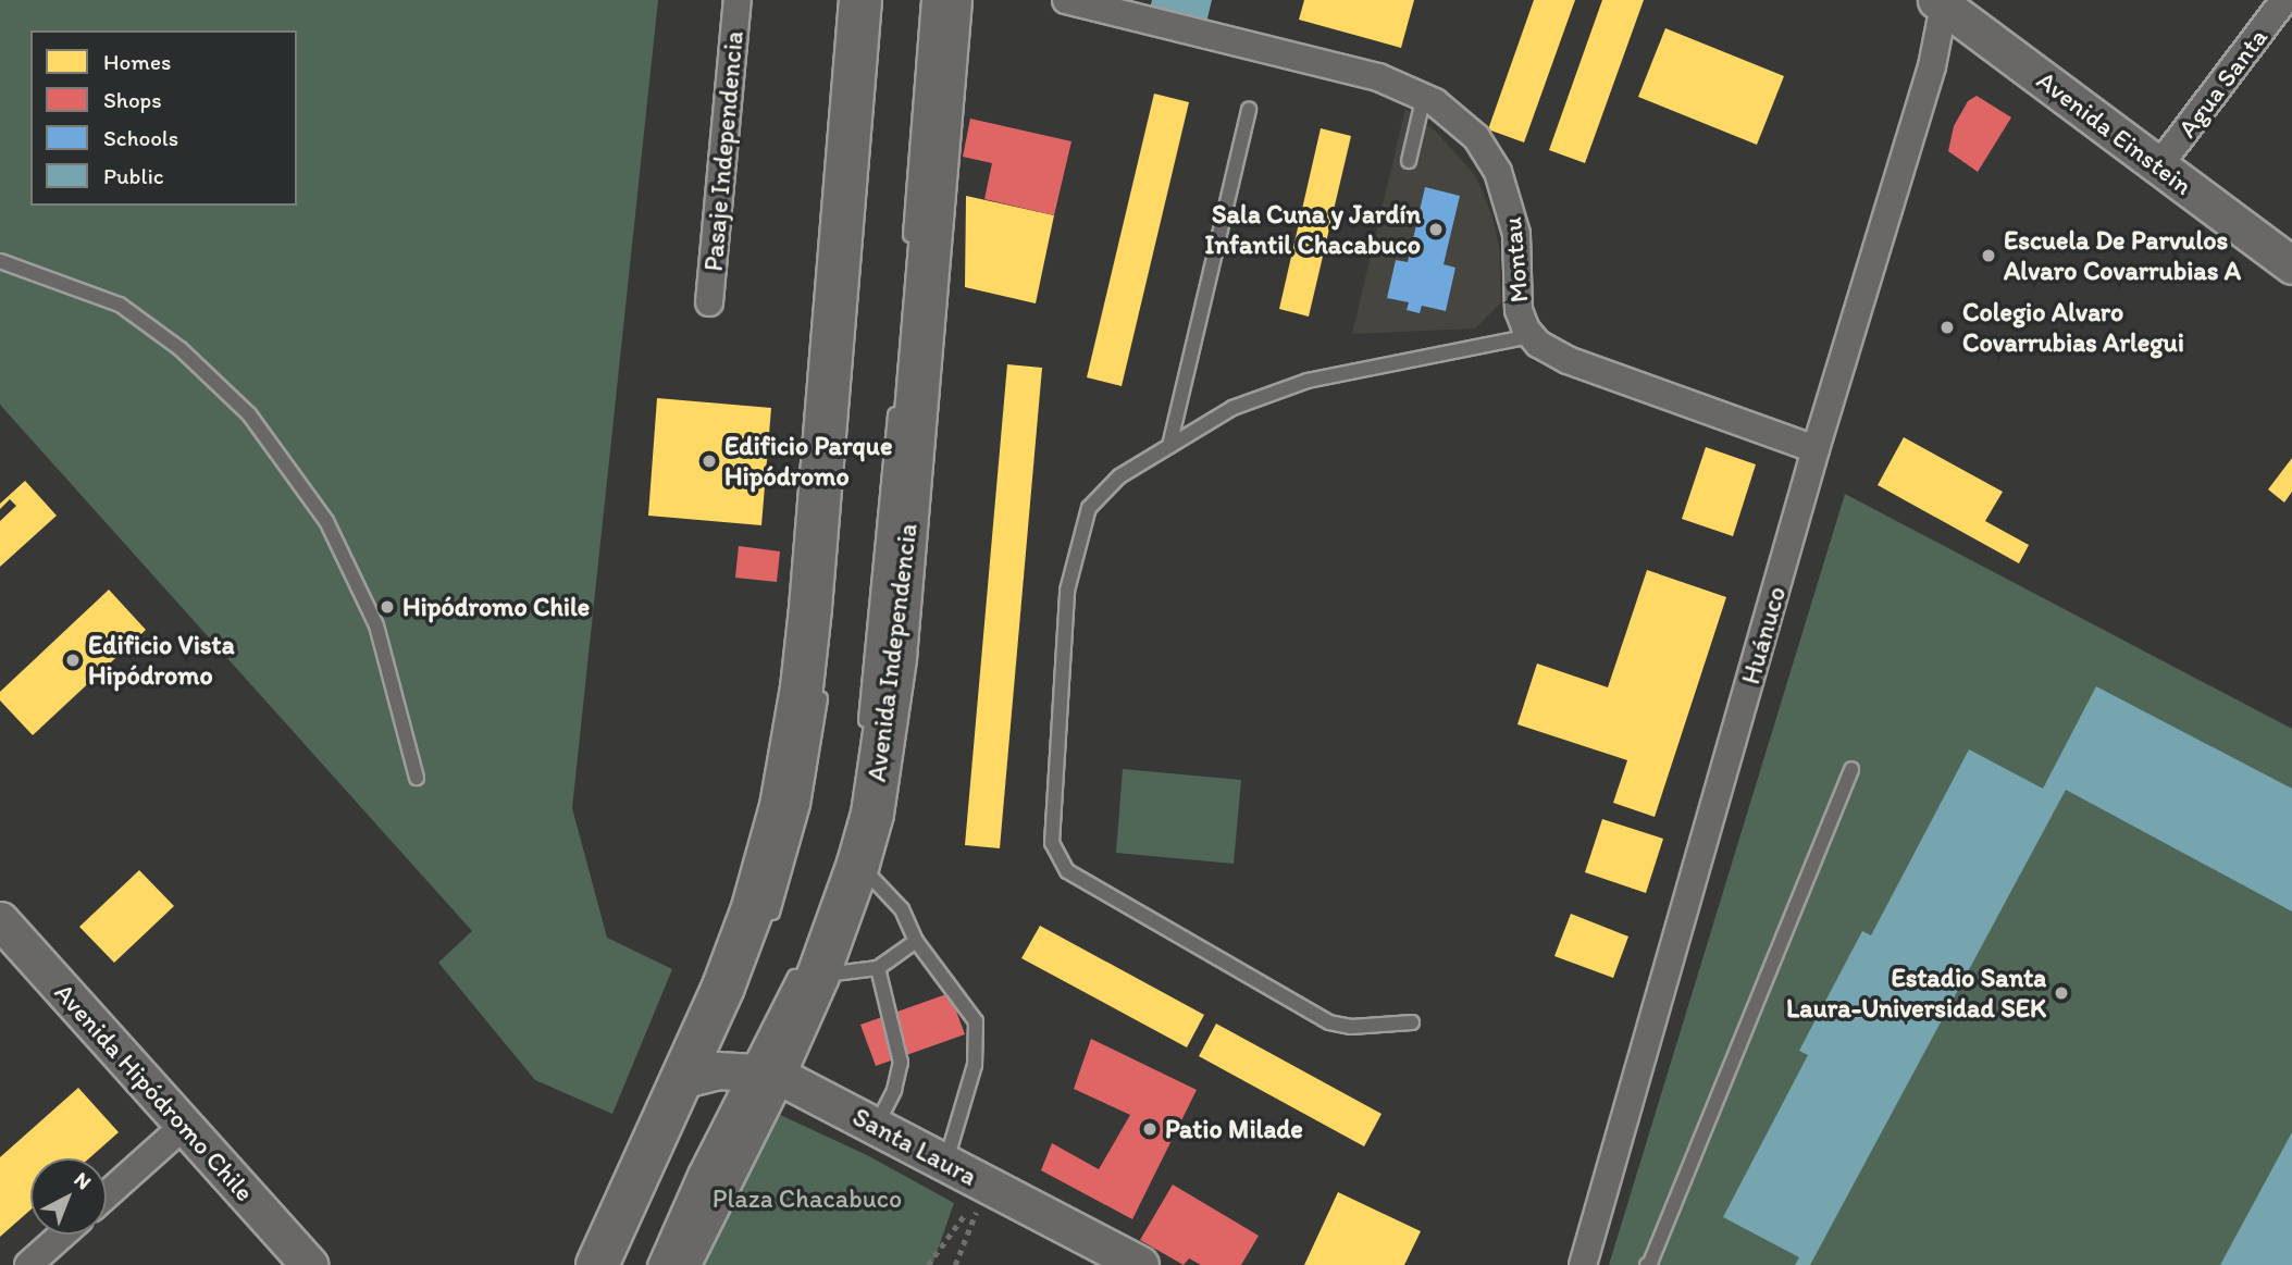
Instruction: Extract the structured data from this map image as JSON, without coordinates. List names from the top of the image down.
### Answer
{
  "streets": {
    "main road": ["Avenida Independencia"],
    "street": [
      "Agua Santa",
      "Avenida Einstein",
      "Pasaje Independencia",
      "Montau",
      "Huánuco",
      "Avenida Hipódromo Chile",
      "Santa Laura"
    ]
  },
  "crossings": [
    ["Agua Santa", "Avenida Einstein"],
    ["Avenida Einstein", "Huánuco"],
    ["Montau", "Huánuco"],
    ["Avenida Independencia", "Santa Laura"]
  ],
  "parks": ["Plaza Chacabuco"],
  "places": [
    "Sala Cuna y Jardín Infantil Chacabuco",
    "Escuela De Parvulos Alvaro Covarrubias A",
    "Colegio Alvaro Covarrubias Arlegui",
    "Edificio Parque Hipódromo",
    "Hipódromo Chile",
    "Edificio Vista Hipódromo",
    "Estadio Santa Laura-Universidad SEK",
    "Patio Milade"
  ],
  "legend": [
    "Homes",
    "Shops",
    "Schools",
    "Public"
  ],
  "north": "top right"
}
